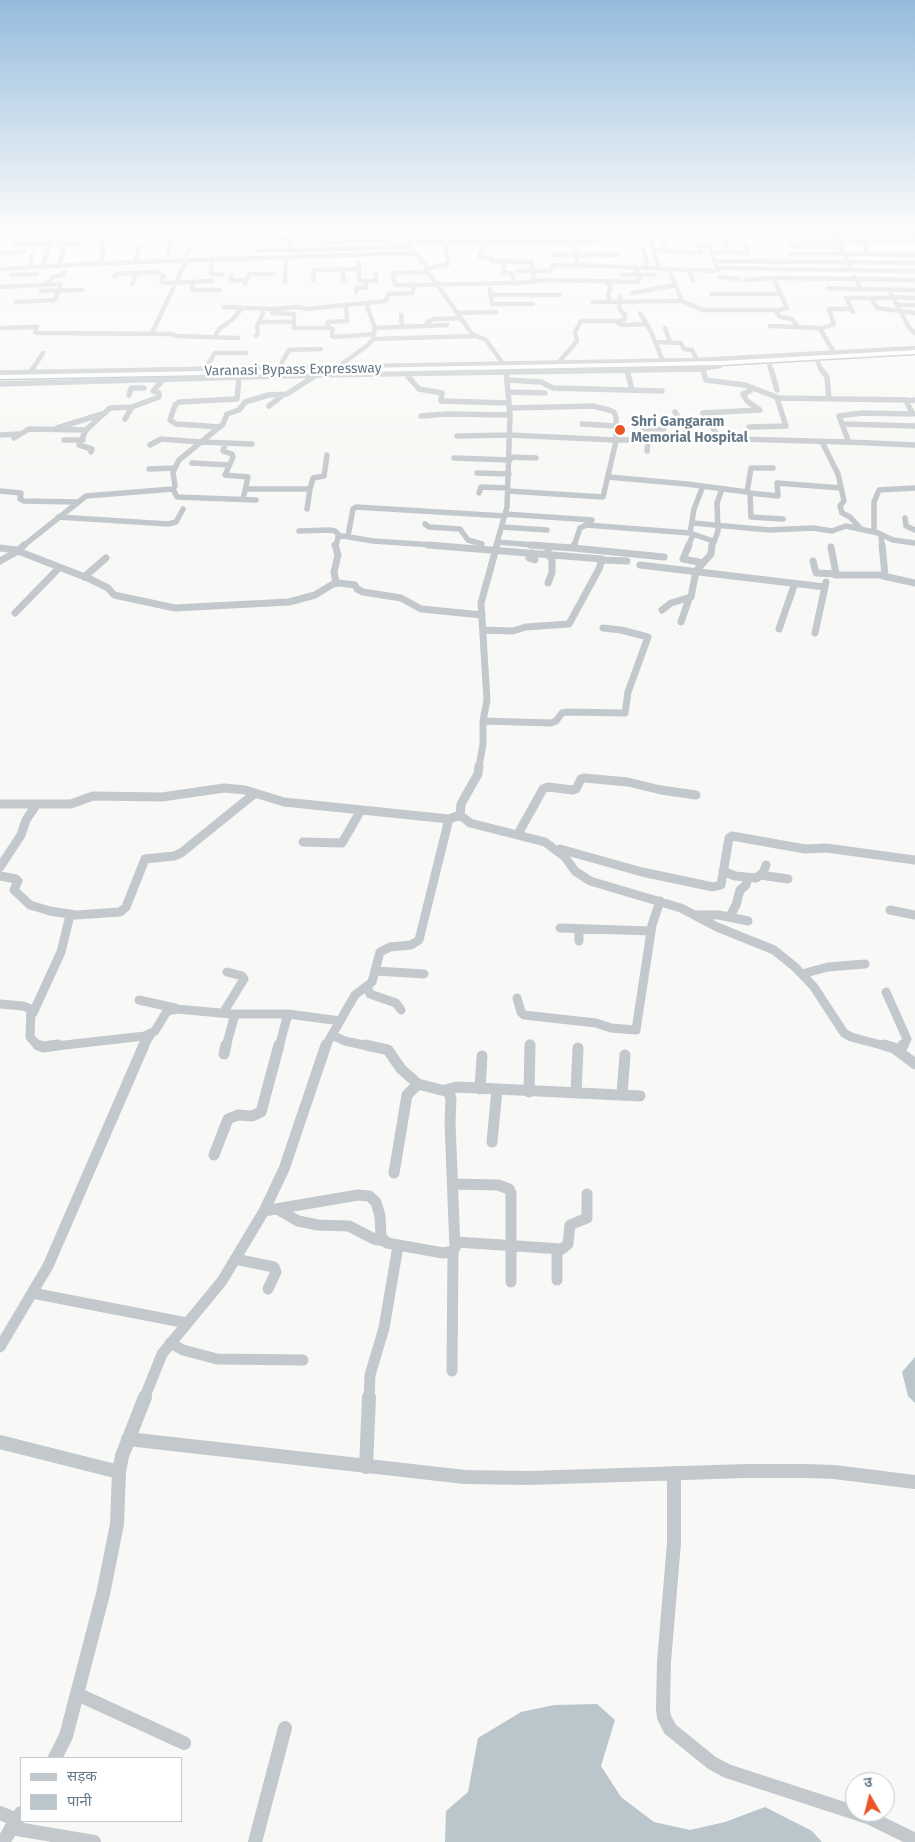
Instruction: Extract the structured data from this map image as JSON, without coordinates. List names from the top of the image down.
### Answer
{
  "streets": {
    "highway": ["Varanasi Bypass Expressway"]
  },
  "places": ["Shri Gangaram Memorial Hospital"],
  "legend": ["सड़क", "पानी"],
  "north": "top"
}
